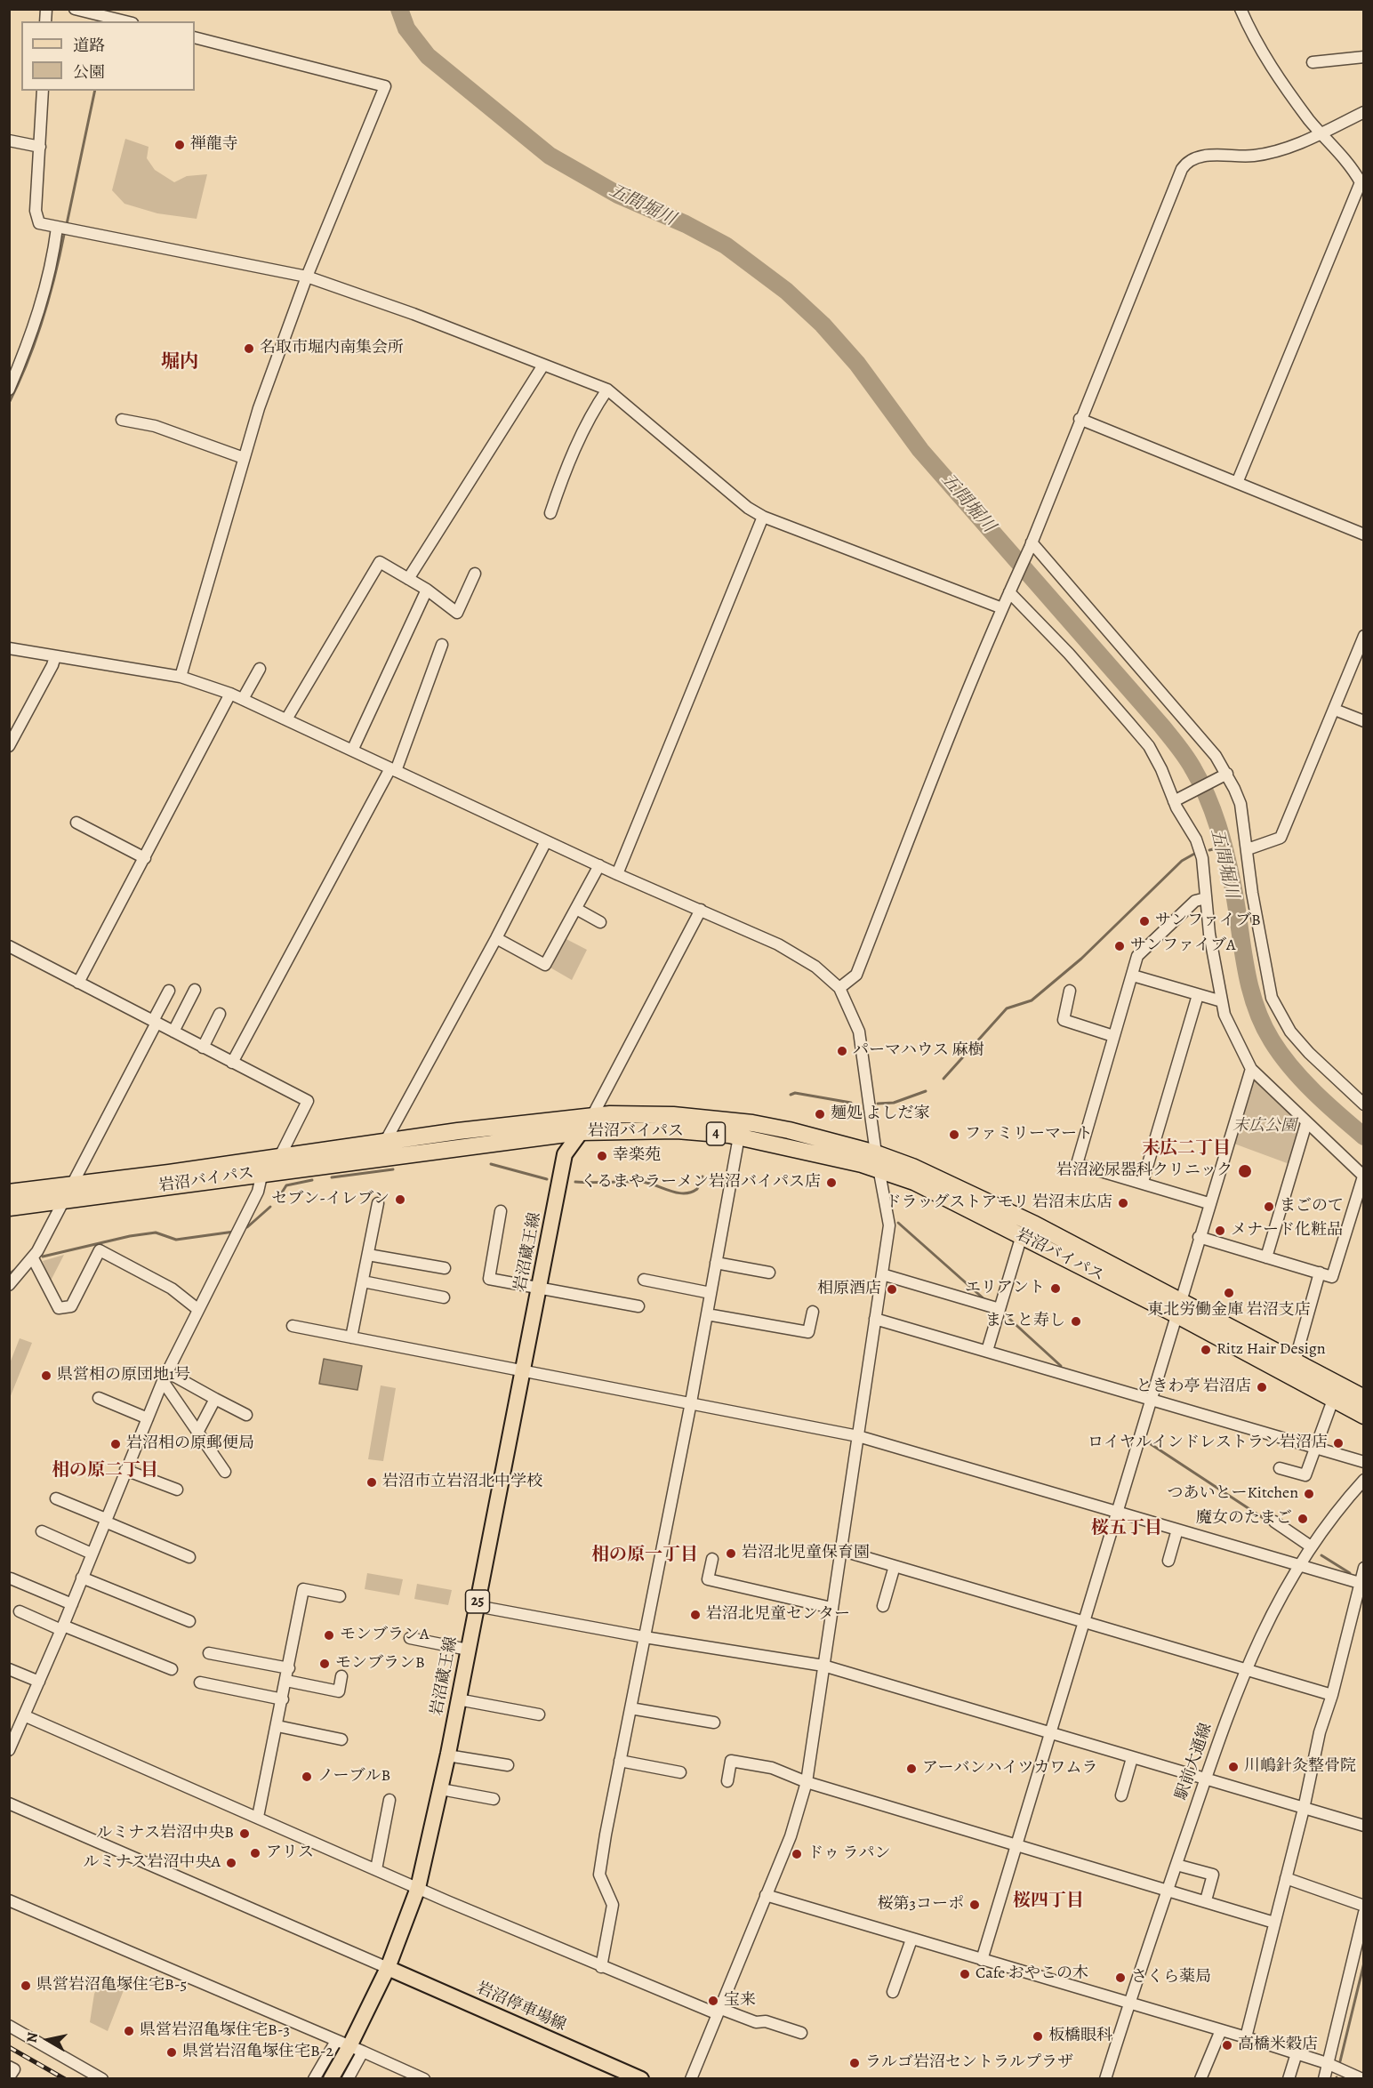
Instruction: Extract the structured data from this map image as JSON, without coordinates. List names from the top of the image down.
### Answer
{
  "streets": {
    "highway": ["岩沼バイパス", "4"],
    "main road": ["岩沼蔵王線", "25", "岩沼停車場線"],
    "street": ["駅前大通線"]
  },
  "crossings": [
    ["岩沼バイパス", "岩沼蔵王線"],
    ["岩沼蔵王線", "岩沼停車場線"]
  ],
  "districts": [
    "堀内",
    "末広二丁目",
    "相の原二丁目",
    "桜五丁目",
    "相の原一丁目",
    "桜四丁目"
  ],
  "water": ["五間堀川"],
  "parks": ["末広公園"],
  "places": [
    "禅龍寺",
    "名取市堀内南集会所",
    "サンファイブB",
    "サンファイブA",
    "パーマハウス 麻樹",
    "麺処 よしだ家",
    "ファミリーマート",
    "幸楽苑",
    "岩沼泌尿器科クリニック",
    "くるまやラーメン岩沼バイパス店",
    "セブン-イレブン",
    "ドラッグストアモリ 岩沼末広店",
    "まごのて",
    "メナード化粧品",
    "エリアント",
    "相原酒店",
    "東北労働金庫 岩沼支店",
    "まこと寿し",
    "Ritz Hair Design",
    "県営相の原団地1号",
    "ときわ亭 岩沼店",
    "ロイヤルインドレストラン岩沼店",
    "岩沼相の原郵便局",
    "岩沼市立岩沼北中学校",
    "つあいとーKitchen",
    "魔女のたまご",
    "岩沼北児童保育園",
    "岩沼北児童センター",
    "モンブランA",
    "モンブランB",
    "川嶋針灸整骨院",
    "アーバンハイツカワムラ",
    "ノーブルB",
    "ルミナス岩沼中央B",
    "アリス",
    "ドゥ ラパン",
    "ルミナス岩沼中央A",
    "桜第3コーポ",
    "Cafe おやこの木",
    "さくら薬局",
    "県営岩沼亀塚住宅B-5",
    "宝来",
    "県営岩沼亀塚住宅B-3",
    "板橋眼科",
    "高橋米穀店",
    "県営岩沼亀塚住宅B-2",
    "ラルゴ岩沼セントラルプラザ"
  ],
  "legend": ["道路", "公園"],
  "north": "left"
}
